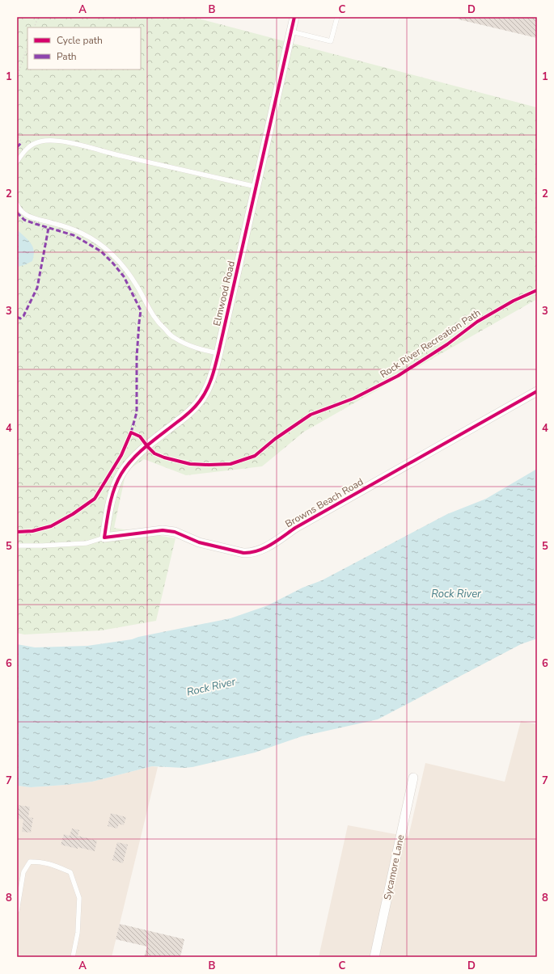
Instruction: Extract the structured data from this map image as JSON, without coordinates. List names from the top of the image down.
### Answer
{
  "streets": {
    "street": ["Elmwood Road", "Browns Beach Road", "Sycamore Lane"],
    "cycle path": ["Rock River Recreation Path"]
  },
  "crossings": [
    ["Elmwood Road", "Browns Beach Road"]
  ],
  "water": ["Rock River"],
  "legend": ["Cycle path", "Path"],
  "grid": {
    "columns": [
      "A",
      "B",
      "C",
      "D"
    ],
    "rows": [
      "1",
      "2",
      "3",
      "4",
      "5",
      "6",
      "7",
      "8"
    ]
  }
}
